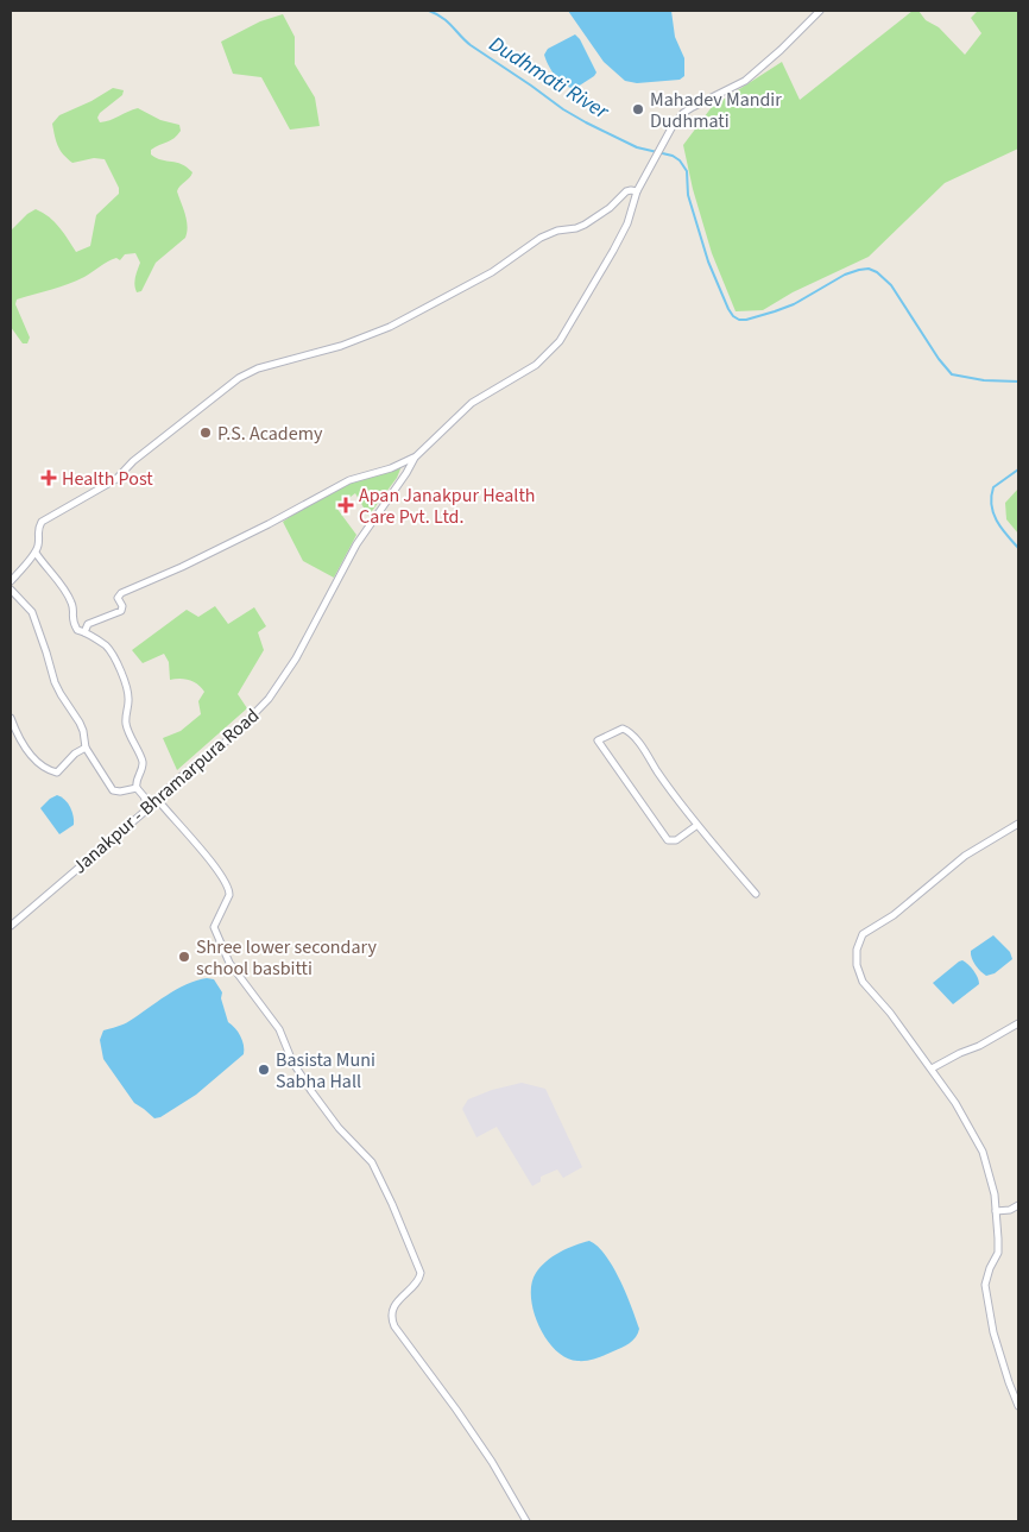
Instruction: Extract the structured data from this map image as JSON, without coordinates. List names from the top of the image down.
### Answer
{
  "streets": {
    "street": ["Janakpur - Bhramarpura Road"]
  },
  "water": ["Dudhmati River"],
  "places": {
    "other": [
      "Mahadev Mandir Dudhmati",
      "P.S. Academy",
      "Shree lower secondary school basbitti",
      "Basista Muni Sabha Hall"
    ],
    "health": ["Health Post", "Apan Janakpur Health Care Pvt. Ltd."]
  }
}
